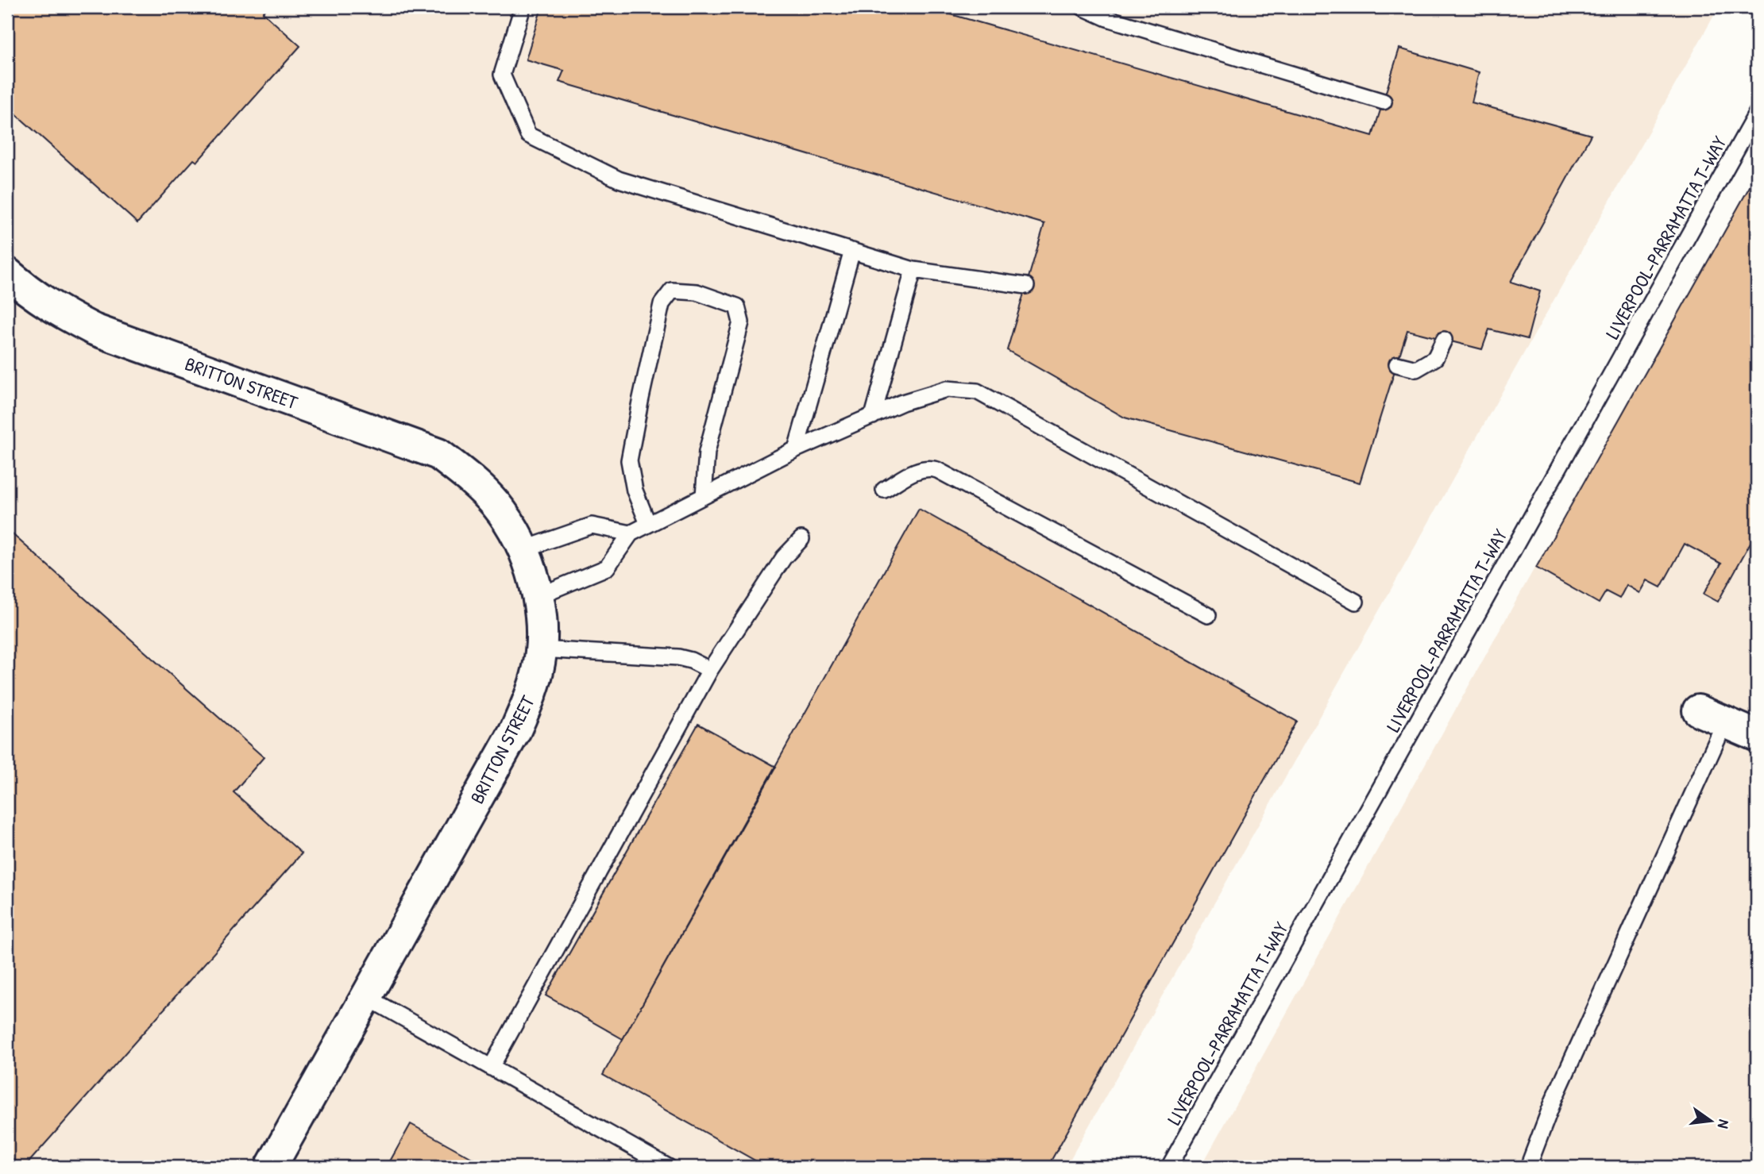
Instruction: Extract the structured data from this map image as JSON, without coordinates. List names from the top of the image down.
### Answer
{
  "streets": {
    "street": ["BRITTON STREET"],
    "lane": ["LIVERPOOL–PARRAMATTA T-WAY"]
  },
  "north": "right"
}
